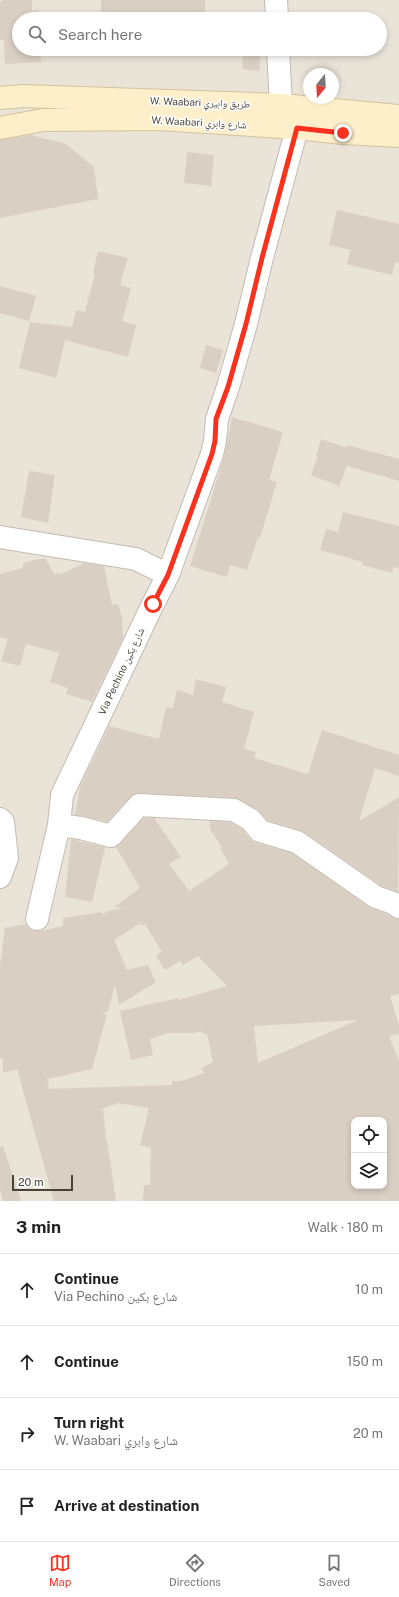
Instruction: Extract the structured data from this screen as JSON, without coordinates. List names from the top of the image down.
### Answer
{
  "streets": {
    "main road": ["W. Waabari طريق وابيري", "W. Waabari شارع وابري"],
    "street": ["Via Pechino شارع بكين"]
  },
  "crossings": [
    ["W. Waabari شارع وابري", "Via Pechino شارع بكين"]
  ],
  "scale_bar": "20 m",
  "north": "bottom",
  "page": {
    "search": "Search here",
    "scale": "20 m",
    "heading": ["3 min", "Walk · 180 m"],
    "list": [
      ["Continue", "Via Pechino شارع بكين", "10 m"],
      ["Continue", "150 m"],
      ["Turn right", "W. Waabari شارع وابري", "20 m"],
      "Arrive at destination"
    ],
    "nav": ["Map", "Directions", "Saved"]
  }
}
